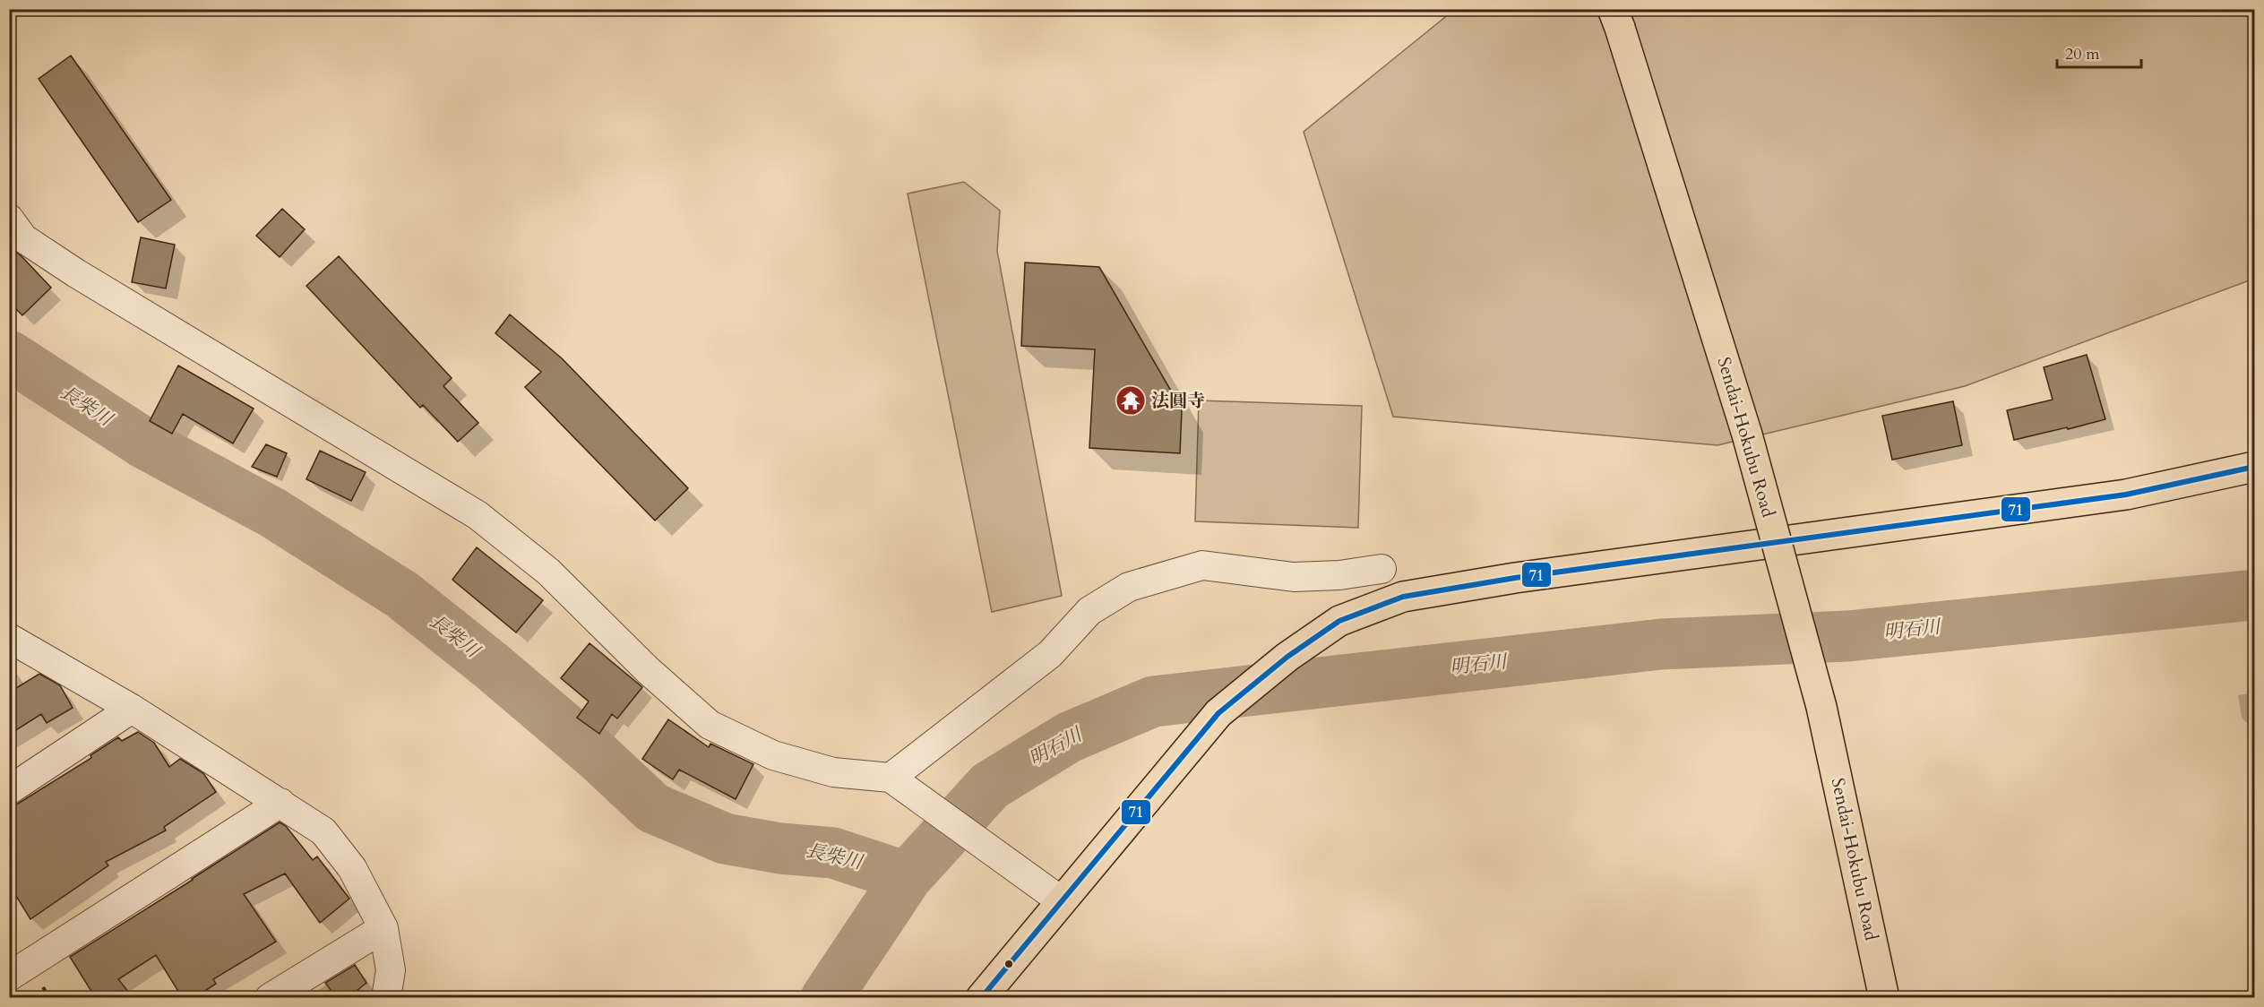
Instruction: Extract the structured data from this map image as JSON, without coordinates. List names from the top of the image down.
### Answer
{
  "streets": {
    "main road": ["Sendai-Hokubu Road"]
  },
  "water": ["長柴川", "明石川"],
  "places": {
    "temple": ["法圓寺"]
  },
  "lines": ["transit line 71"],
  "scale_bar": "20 m"
}
